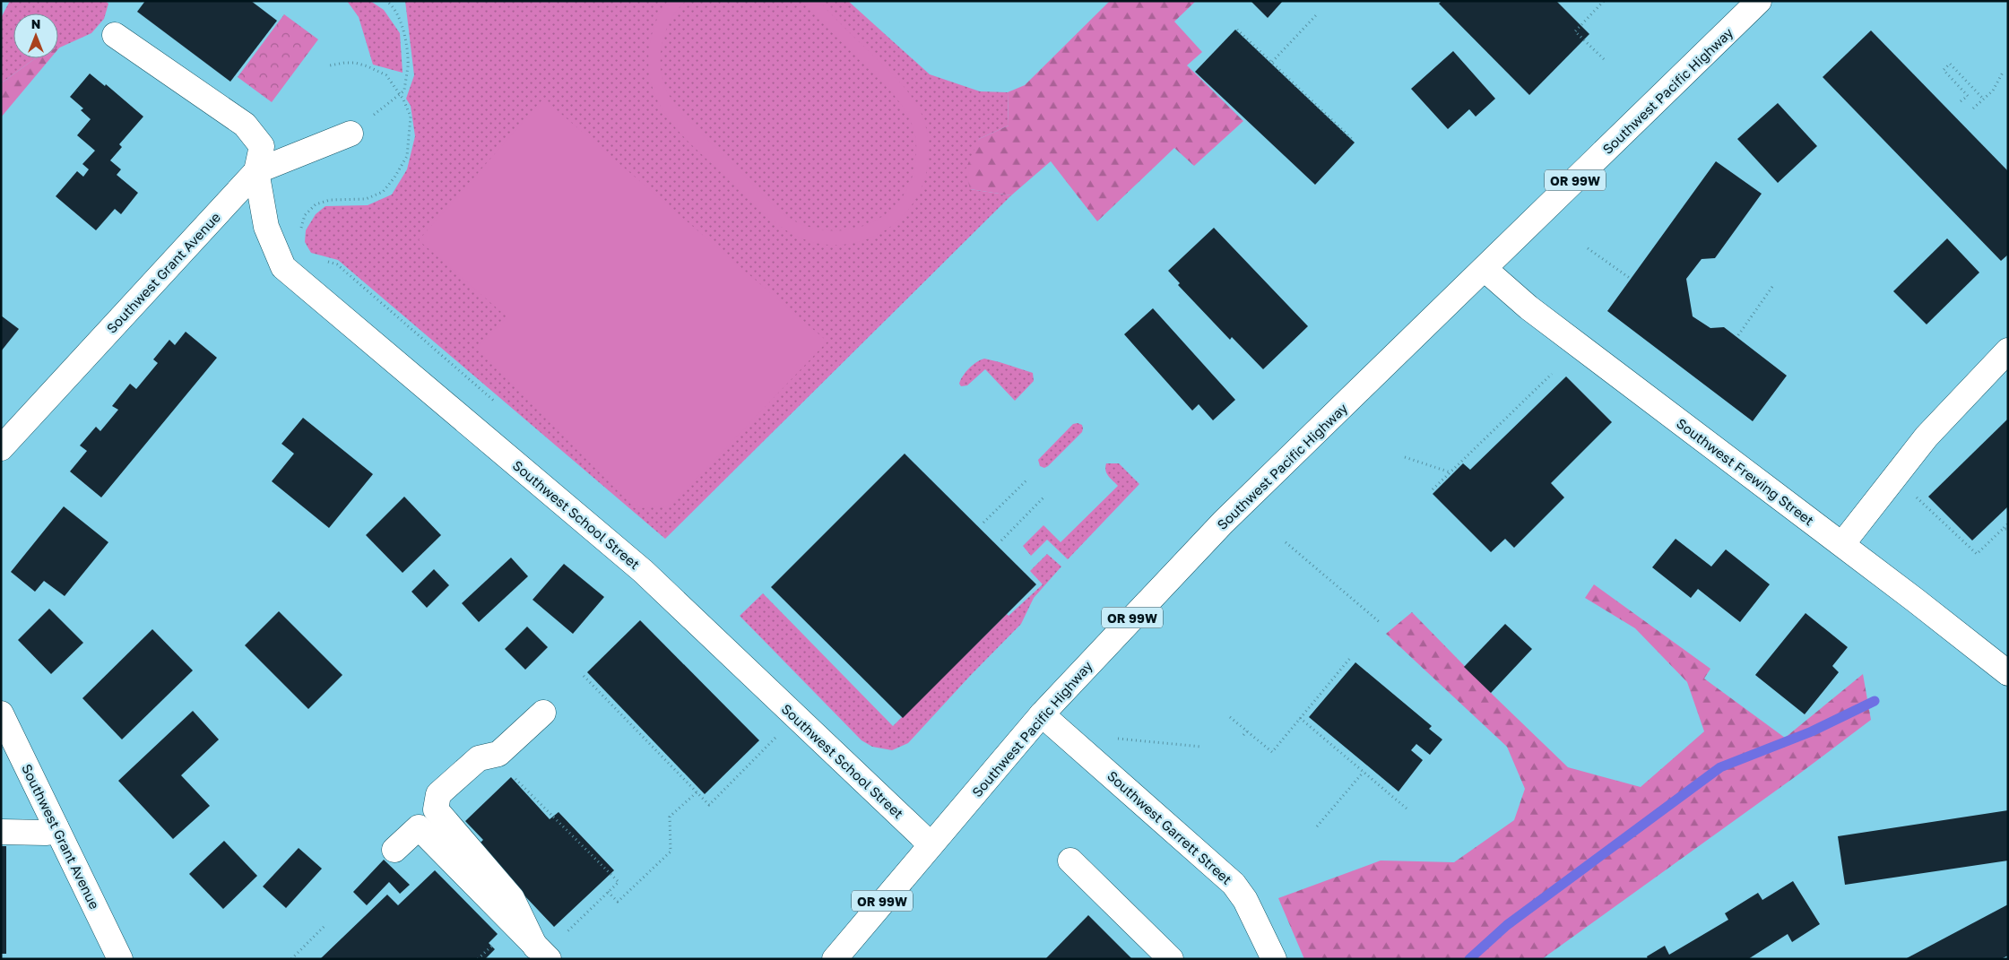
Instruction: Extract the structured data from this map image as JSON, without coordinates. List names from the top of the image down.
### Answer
{
  "streets": {
    "main road": [
      "Southwest Pacific Highway",
      "OR 99W",
      "Southwest Grant Avenue",
      "Southwest Frewing Street",
      "Southwest School Street",
      "Southwest Garrett Street"
    ]
  },
  "crossings": [
    ["Southwest Pacific Highway", "Southwest Frewing Street"],
    ["Southwest Pacific Highway", "Southwest School Street"],
    ["Southwest Pacific Highway", "Southwest Garrett Street"],
    ["Southwest Grant Avenue", "Southwest School Street"]
  ],
  "north": "top"
}
